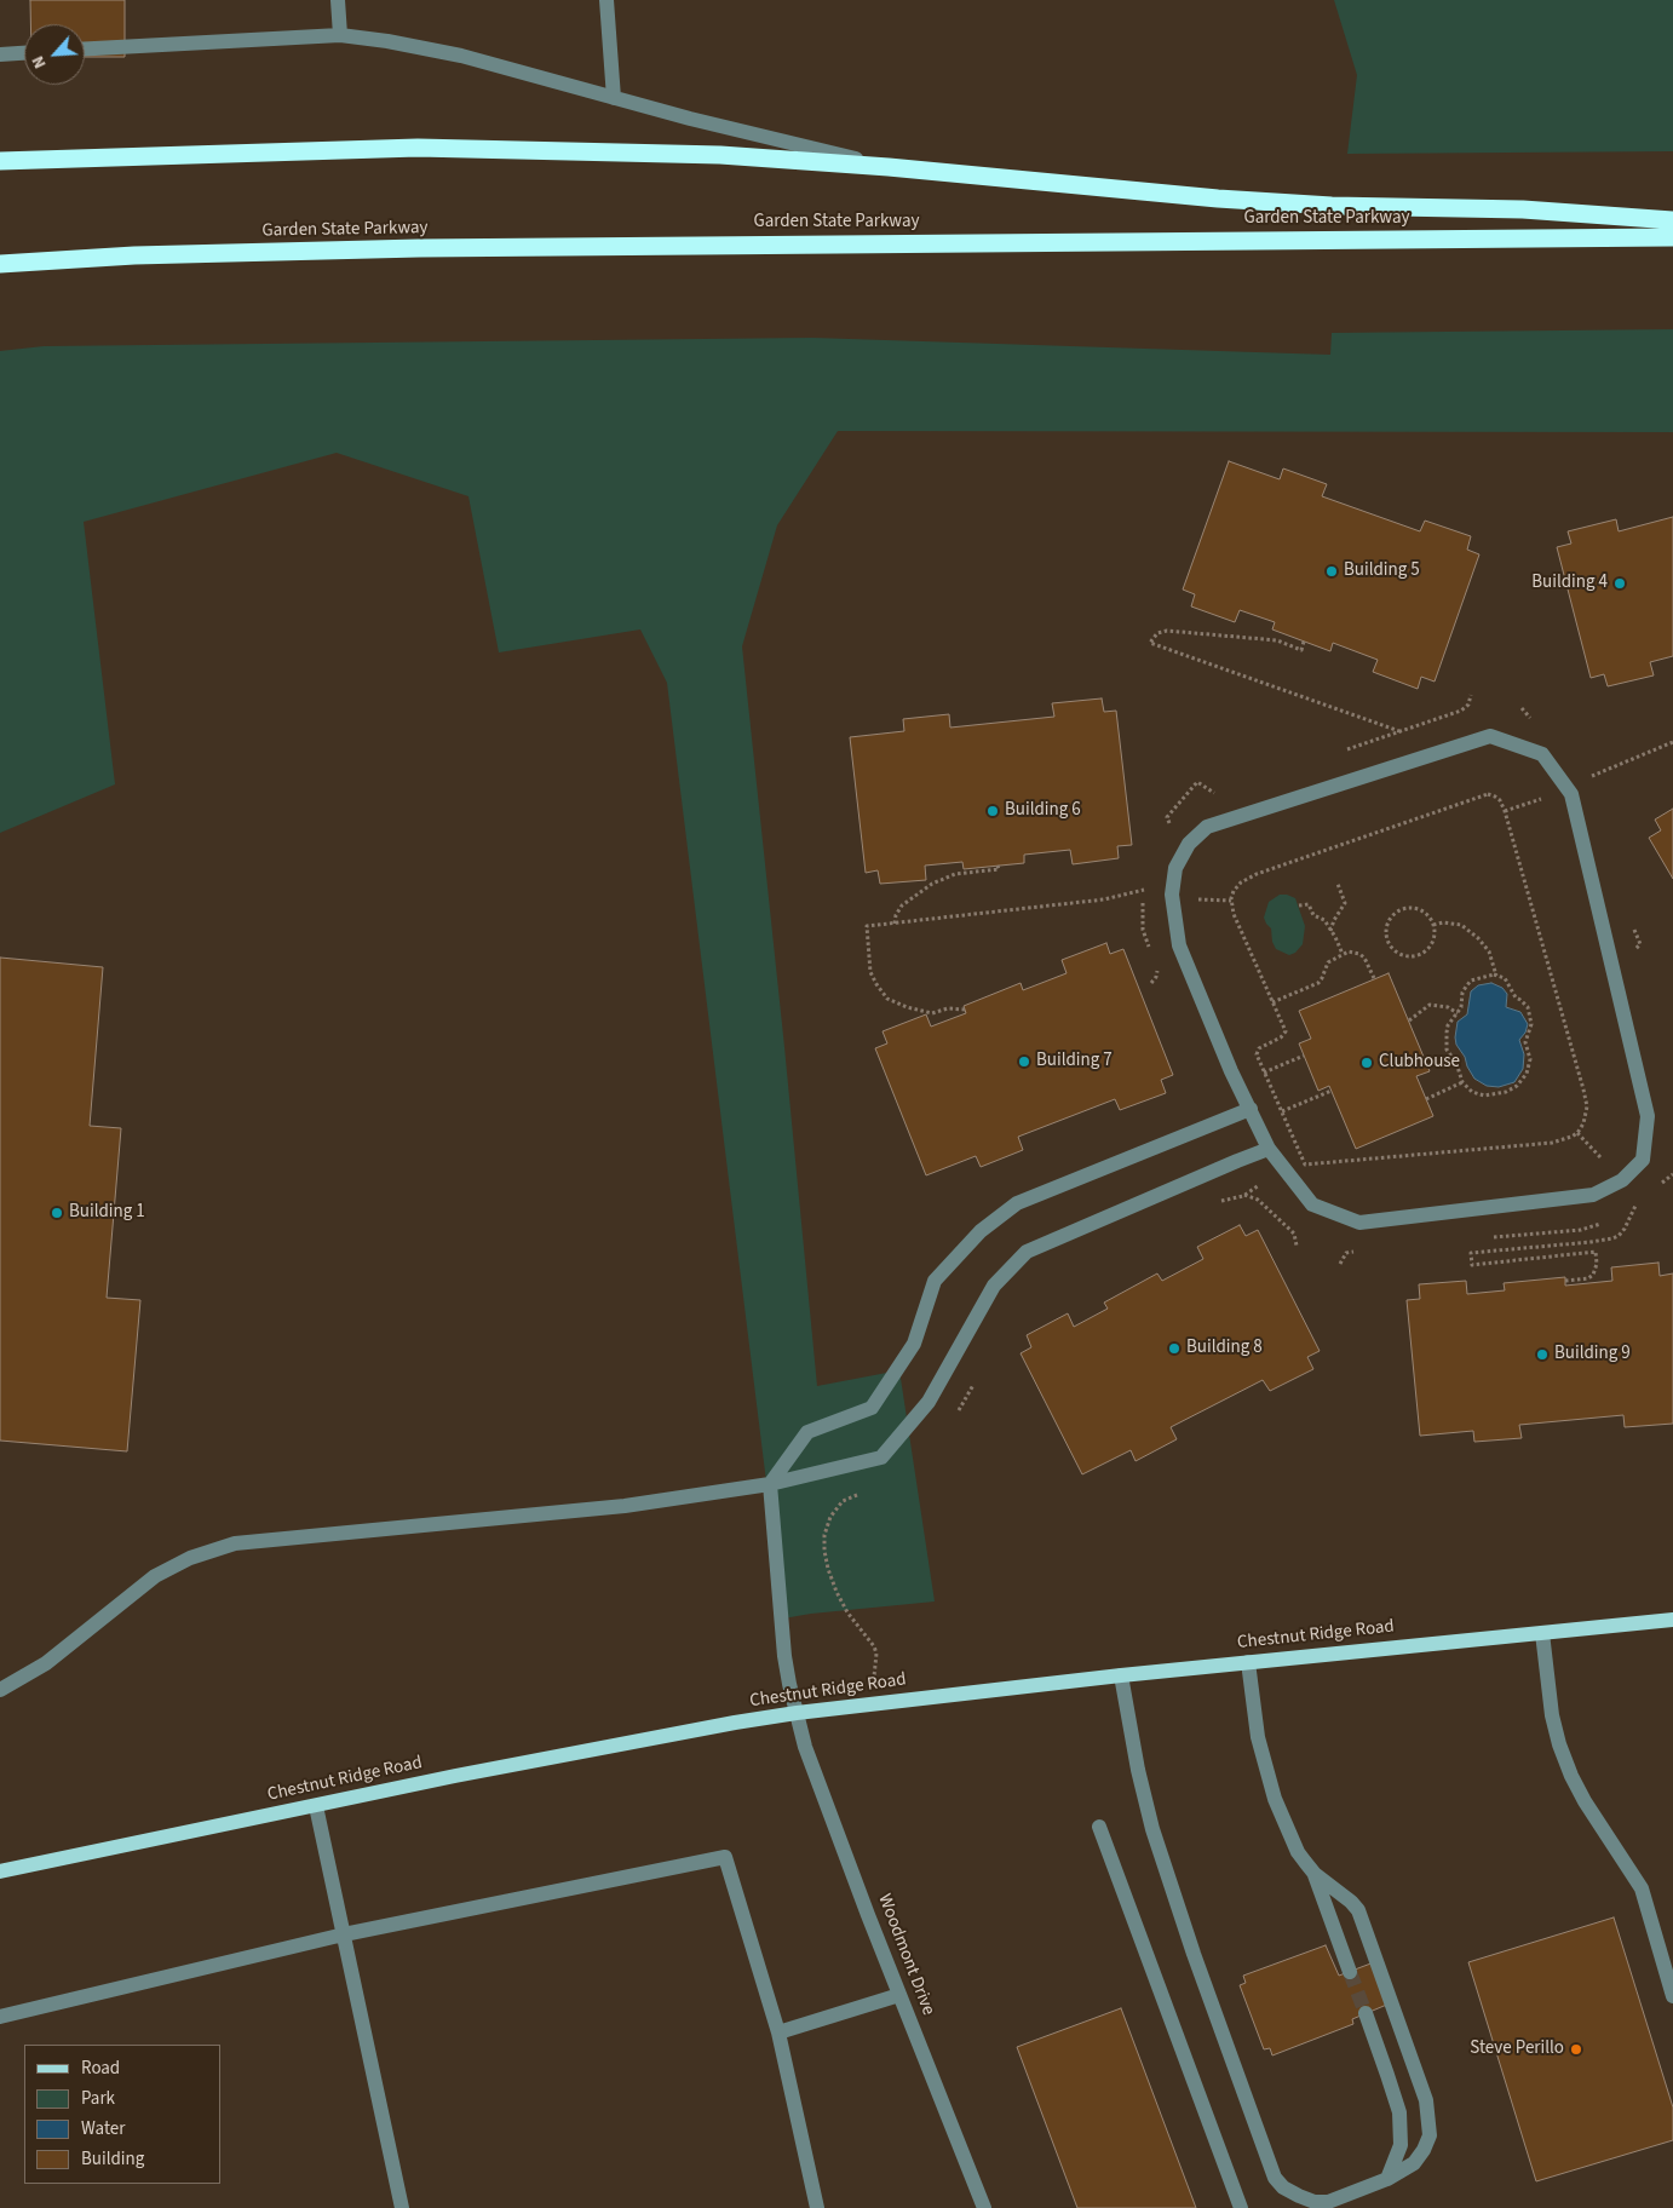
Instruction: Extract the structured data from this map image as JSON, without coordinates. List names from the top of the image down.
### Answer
{
  "streets": {
    "highway": ["Garden State Parkway"],
    "main road": ["Chestnut Ridge Road"],
    "street": ["Woodmont Drive"]
  },
  "crossings": [
    ["Chestnut Ridge Road", "Woodmont Drive"]
  ],
  "places": [
    "Building 5",
    "Building 4",
    "Building 6",
    "Building 7",
    "Clubhouse",
    "Building 1",
    "Building 8",
    "Building 9",
    "Steve Perillo"
  ],
  "legend": [
    "Road",
    "Park",
    "Water",
    "Building"
  ],
  "north": "bottom left"
}
